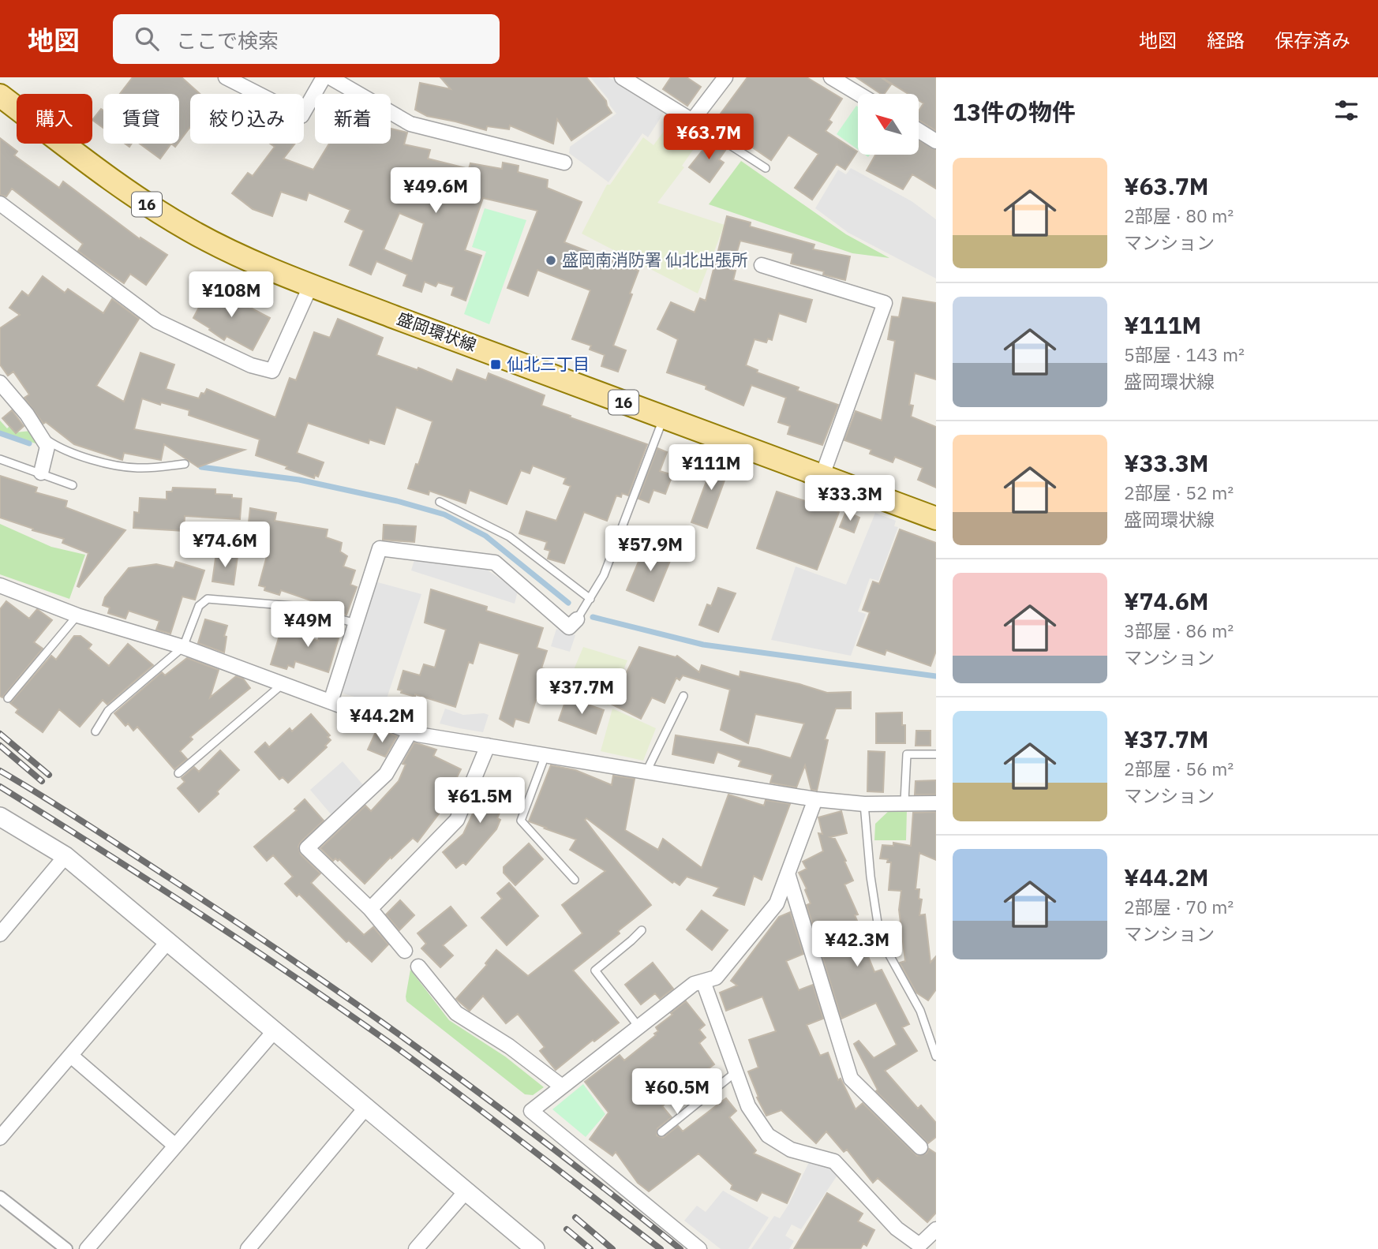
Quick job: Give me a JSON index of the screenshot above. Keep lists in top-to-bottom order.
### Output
{
  "streets": {
    "main road": ["16", "盛岡環状線"]
  },
  "places": {
    "other": ["盛岡南消防署 仙北出張所"],
    "transit": ["仙北三丁目"]
  },
  "north": "top left",
  "page": {
    "header": "地図",
    "search": "ここで検索",
    "nav": ["地図", "経路", "保存済み"],
    "heading": "13件の物件",
    "chip": [
      "購入",
      "賃貸",
      "絞り込み",
      "新着"
    ],
    "price": [
      "¥63.7M",
      "¥49.6M",
      "¥108M",
      "¥111M",
      "¥33.3M",
      "¥74.6M",
      "¥57.9M",
      "¥49M",
      "¥37.7M",
      "¥44.2M",
      "¥61.5M",
      "¥42.3M",
      "¥60.5M"
    ],
    "list": [
      {
        "name": "¥63.7M",
        "note": "2部屋 · 80 m² · マンション"
      },
      {
        "name": "¥111M",
        "note": "5部屋 · 143 m² · 盛岡環状線"
      },
      {
        "name": "¥33.3M",
        "note": "2部屋 · 52 m² · 盛岡環状線"
      },
      {
        "name": "¥74.6M",
        "note": "3部屋 · 86 m² · マンション"
      },
      {
        "name": "¥37.7M",
        "note": "2部屋 · 56 m² · マンション"
      },
      {
        "name": "¥44.2M",
        "note": "2部屋 · 70 m² · マンション"
      }
    ]
  }
}
